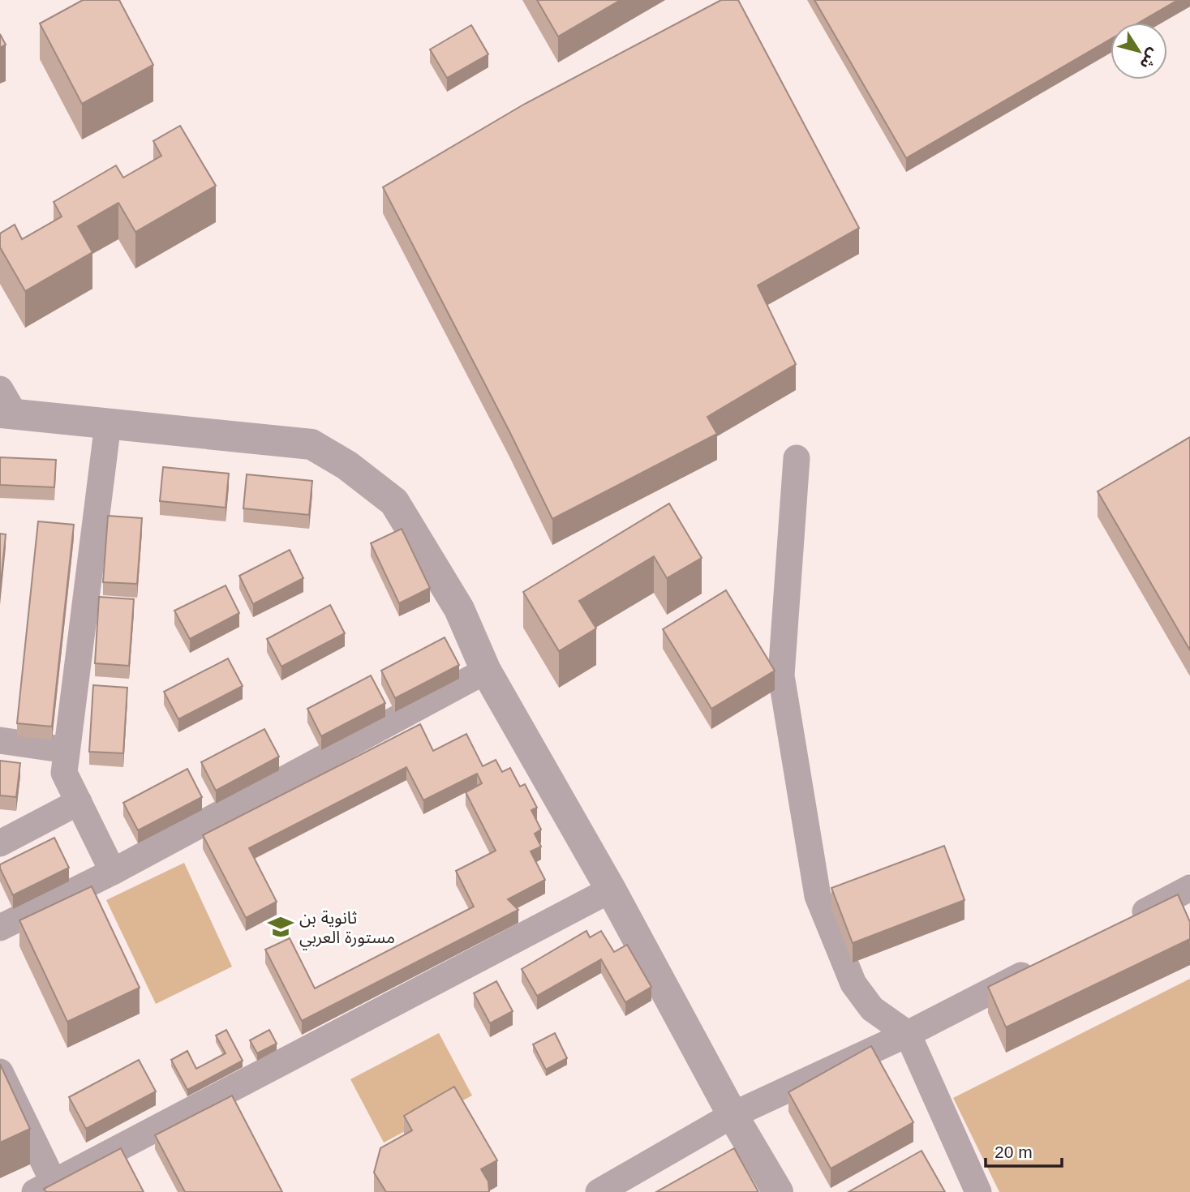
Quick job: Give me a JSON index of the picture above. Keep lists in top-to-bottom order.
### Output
{
  "places": {
    "school or university": ["ثانوية بن مستورة العربي"]
  },
  "scale_bar": "20 m",
  "north": "bottom right"
}
